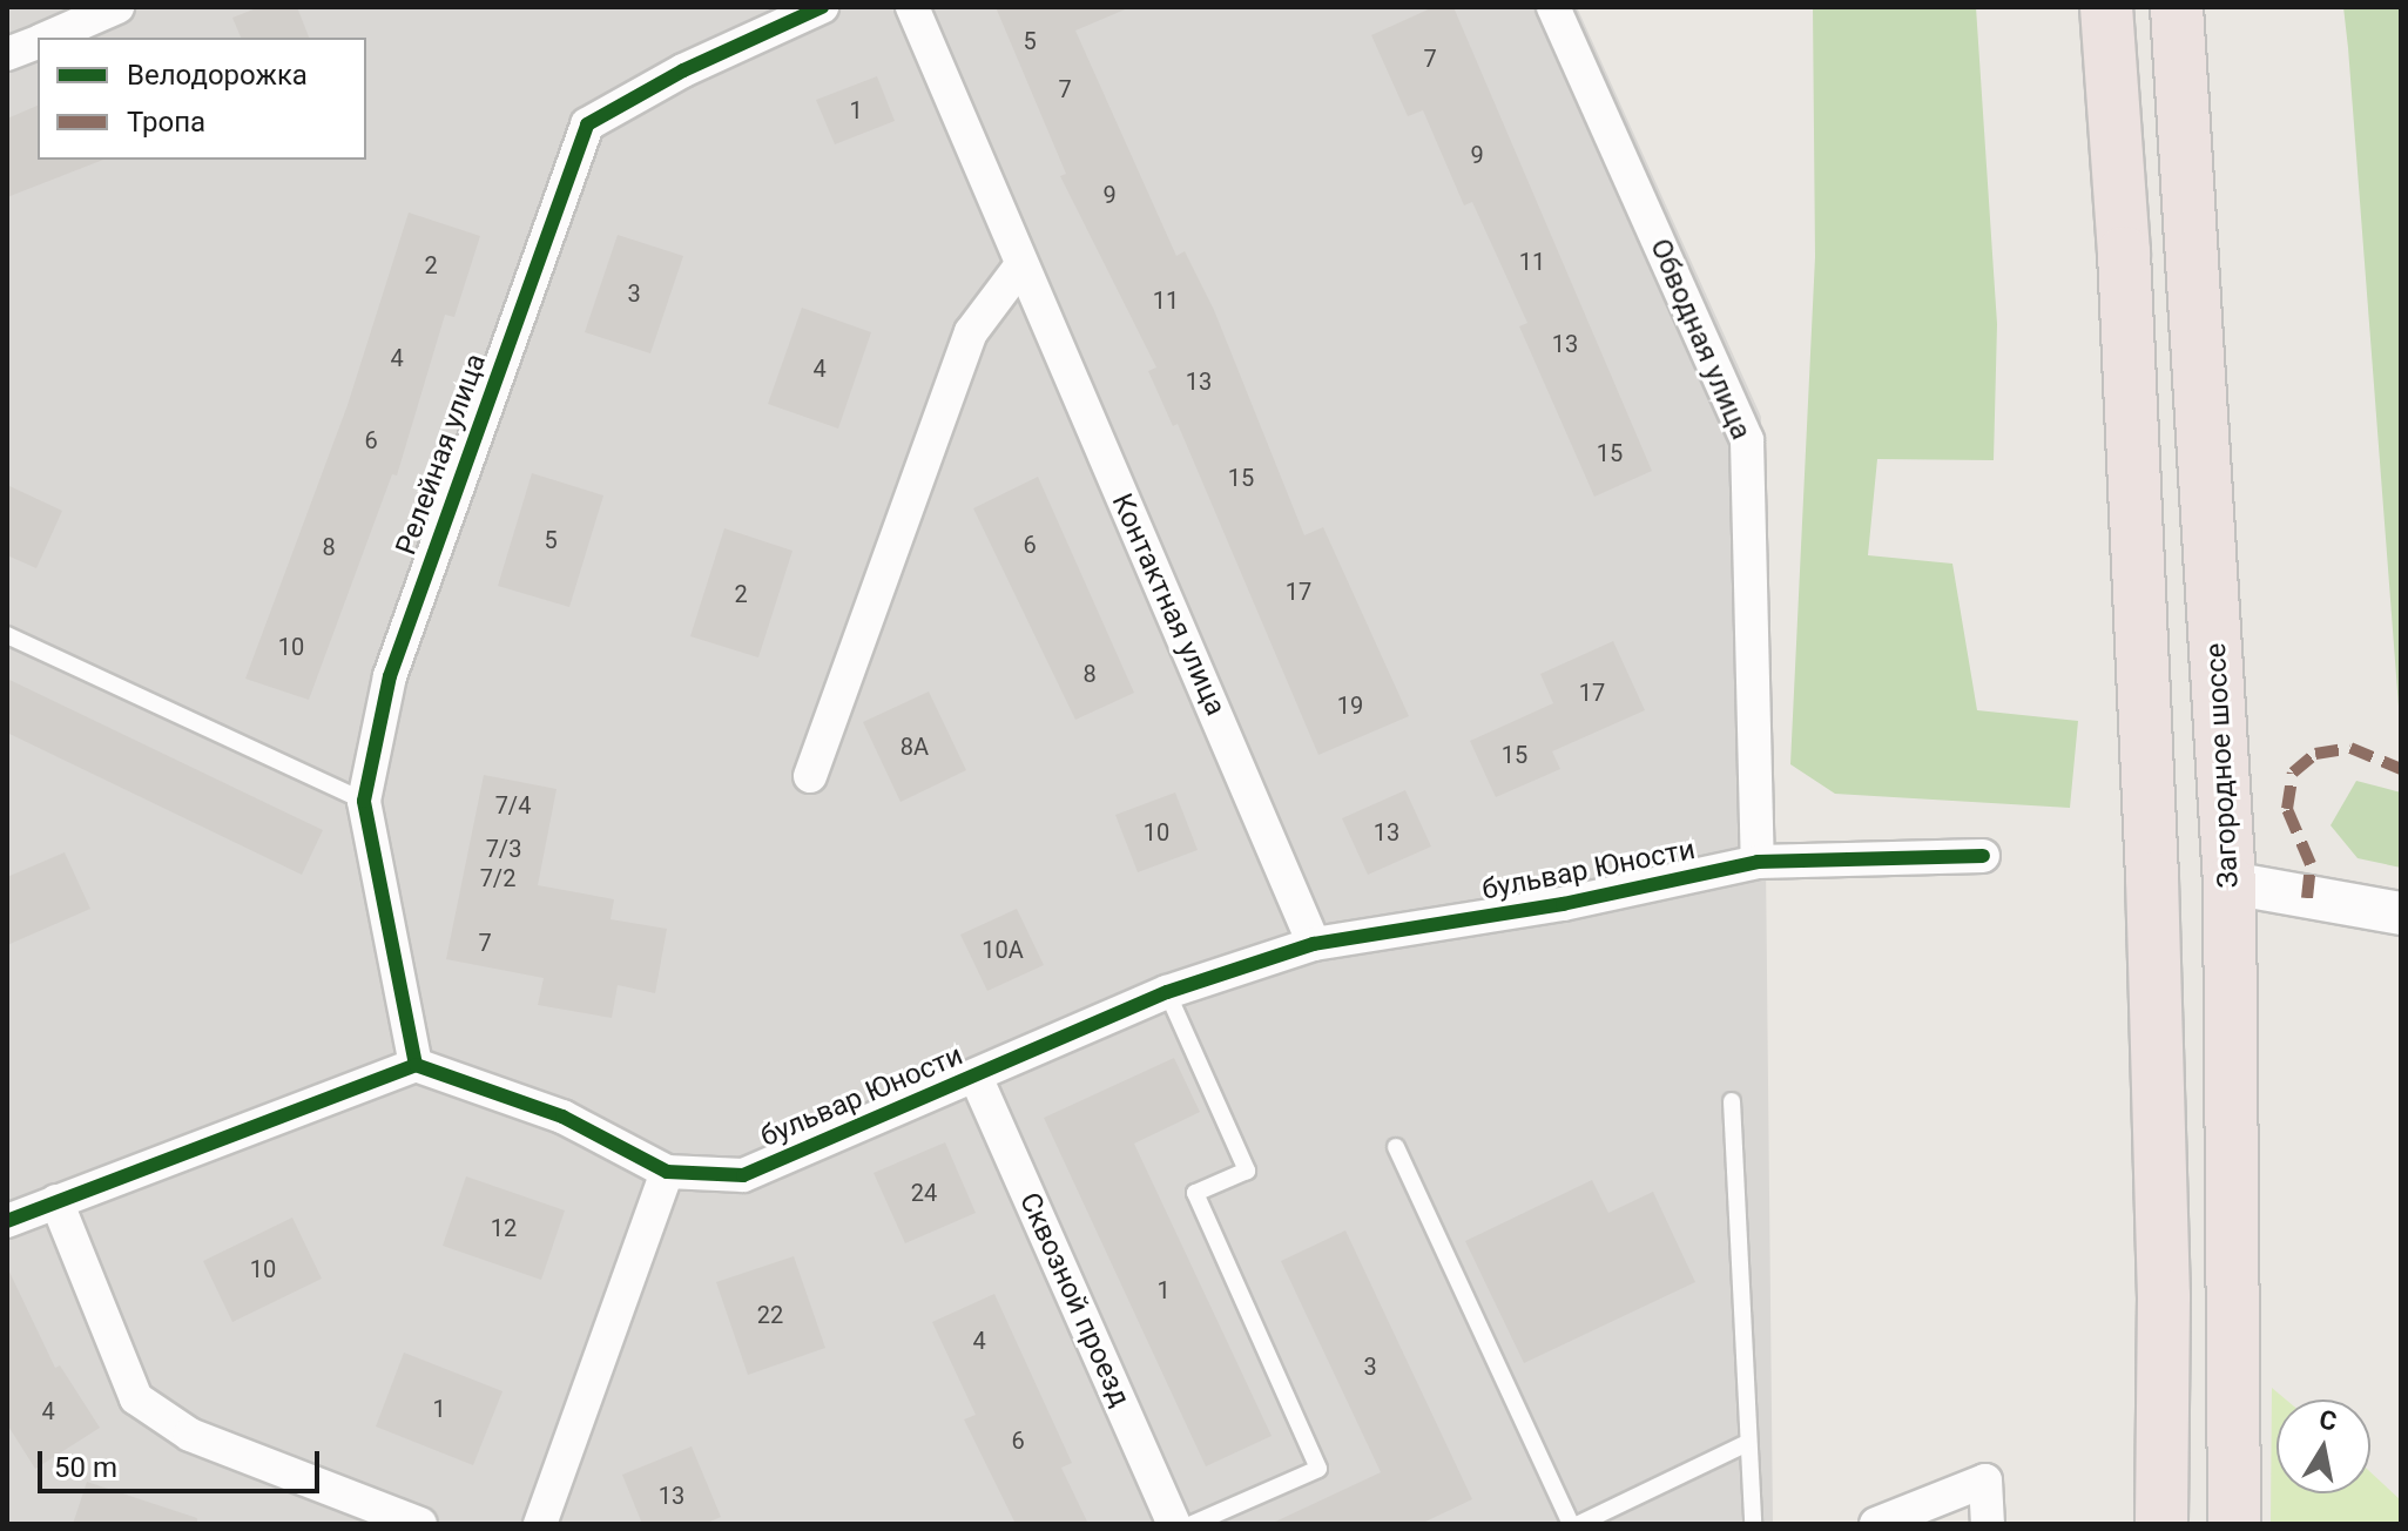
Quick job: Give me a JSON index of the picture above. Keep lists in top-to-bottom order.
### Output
{
  "streets": {
    "highway": ["Загородное шоссе"],
    "street": [
      "Обводная улица",
      "Релейная улица",
      "Контактная улица",
      "бульвар Юности",
      "Сквозной проезд"
    ]
  },
  "crossings": [
    ["Обводная улица", "бульвар Юности"],
    ["Релейная улица", "бульвар Юности"],
    ["Контактная улица", "бульвар Юности"],
    ["бульвар Юности", "Сквозной проезд"]
  ],
  "house_numbers": [
    "5",
    "7",
    "7",
    "1",
    "9",
    "9",
    "11",
    "2",
    "3",
    "11",
    "13",
    "4",
    "4",
    "13",
    "6",
    "15",
    "15",
    "5",
    "6",
    "8",
    "17",
    "2",
    "10",
    "8",
    "17",
    "19",
    "8А",
    "15",
    "7/4",
    "10",
    "13",
    "7/3",
    "7/2",
    "7",
    "10А",
    "24",
    "12",
    "10",
    "1",
    "22",
    "4",
    "3",
    "1",
    "4",
    "6",
    "13"
  ],
  "legend": ["Велодорожка", "Тропа"],
  "scale_bar": "50 m",
  "north": "top"
}
